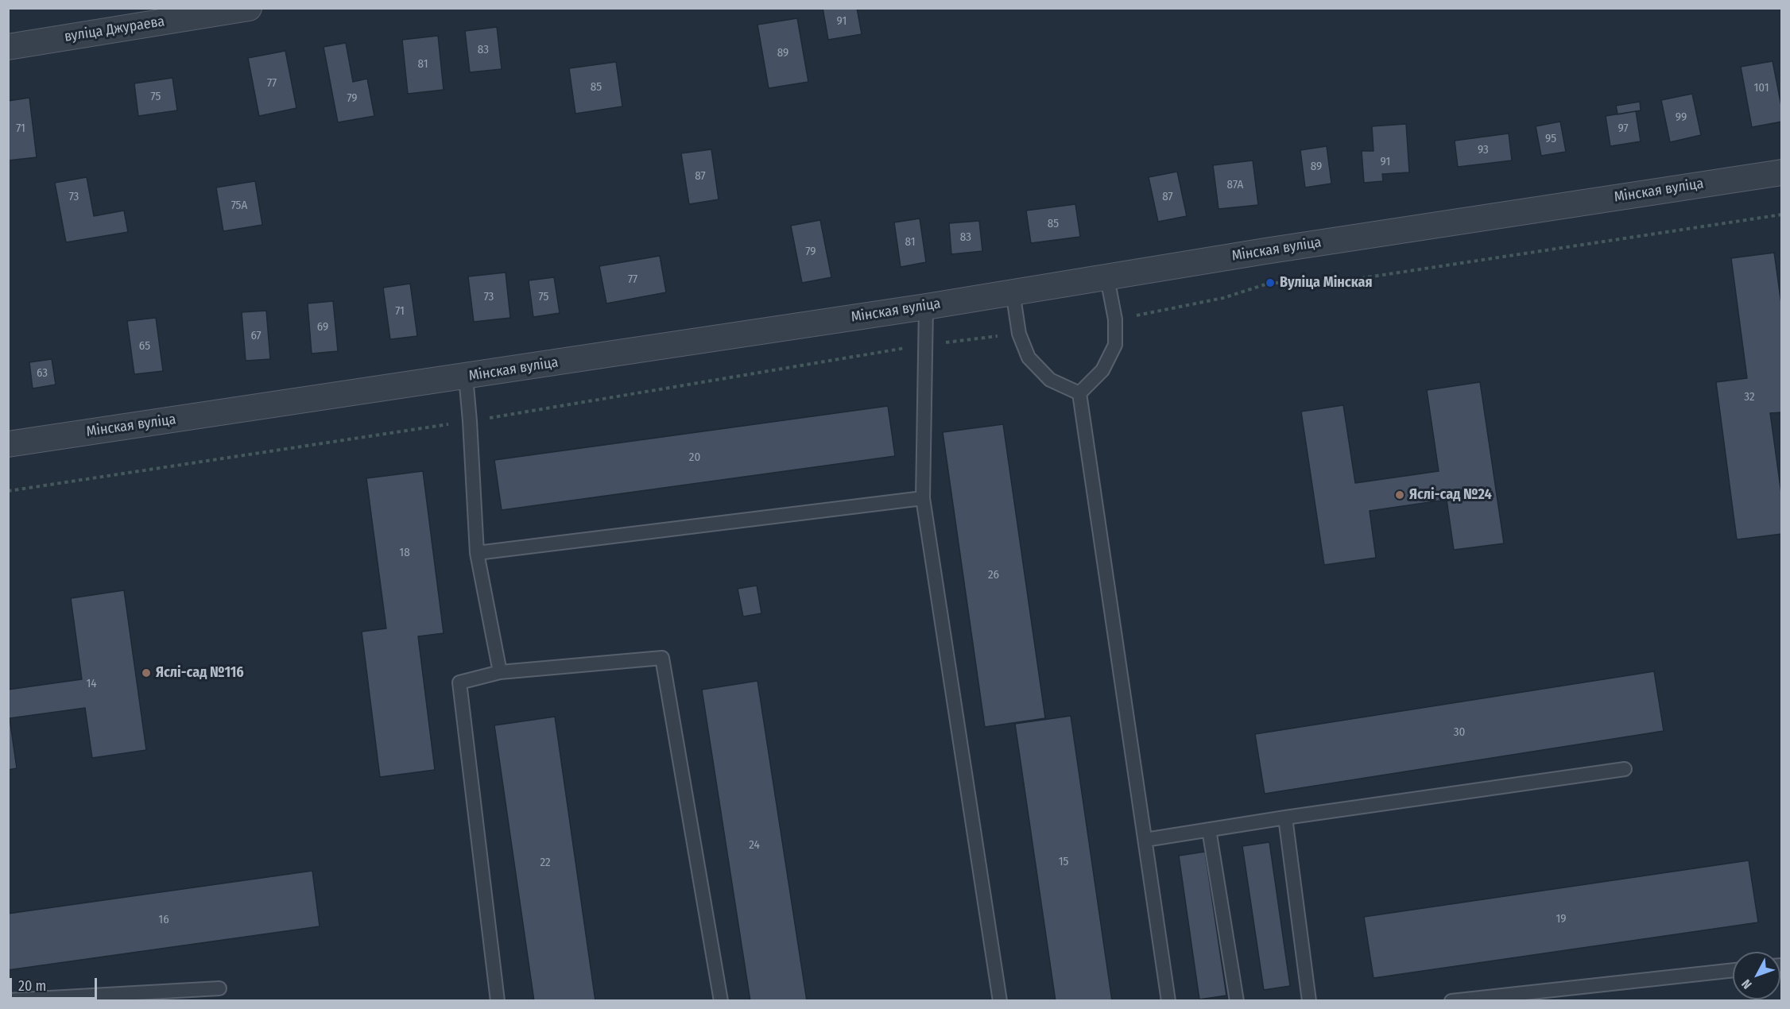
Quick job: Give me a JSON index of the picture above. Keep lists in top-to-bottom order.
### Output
{
  "streets": {
    "street": ["вуліца Джураева", "Мінская вуліца"]
  },
  "places": ["Вуліца Мінская", "Яслі-сад №24", "Яслі-сад №116"],
  "house_numbers": [
    "91",
    "83",
    "89",
    "81",
    "77",
    "85",
    "101",
    "75",
    "79",
    "99",
    "71",
    "97",
    "95",
    "93",
    "91",
    "89",
    "87",
    "87А",
    "73",
    "87",
    "75А",
    "85",
    "83",
    "81",
    "79",
    "77",
    "73",
    "75",
    "71",
    "69",
    "67",
    "65",
    "63",
    "32",
    "20",
    "18",
    "26",
    "14",
    "30",
    "24",
    "15",
    "22",
    "19",
    "16"
  ],
  "scale_bar": "20 m",
  "north": "bottom left"
}
